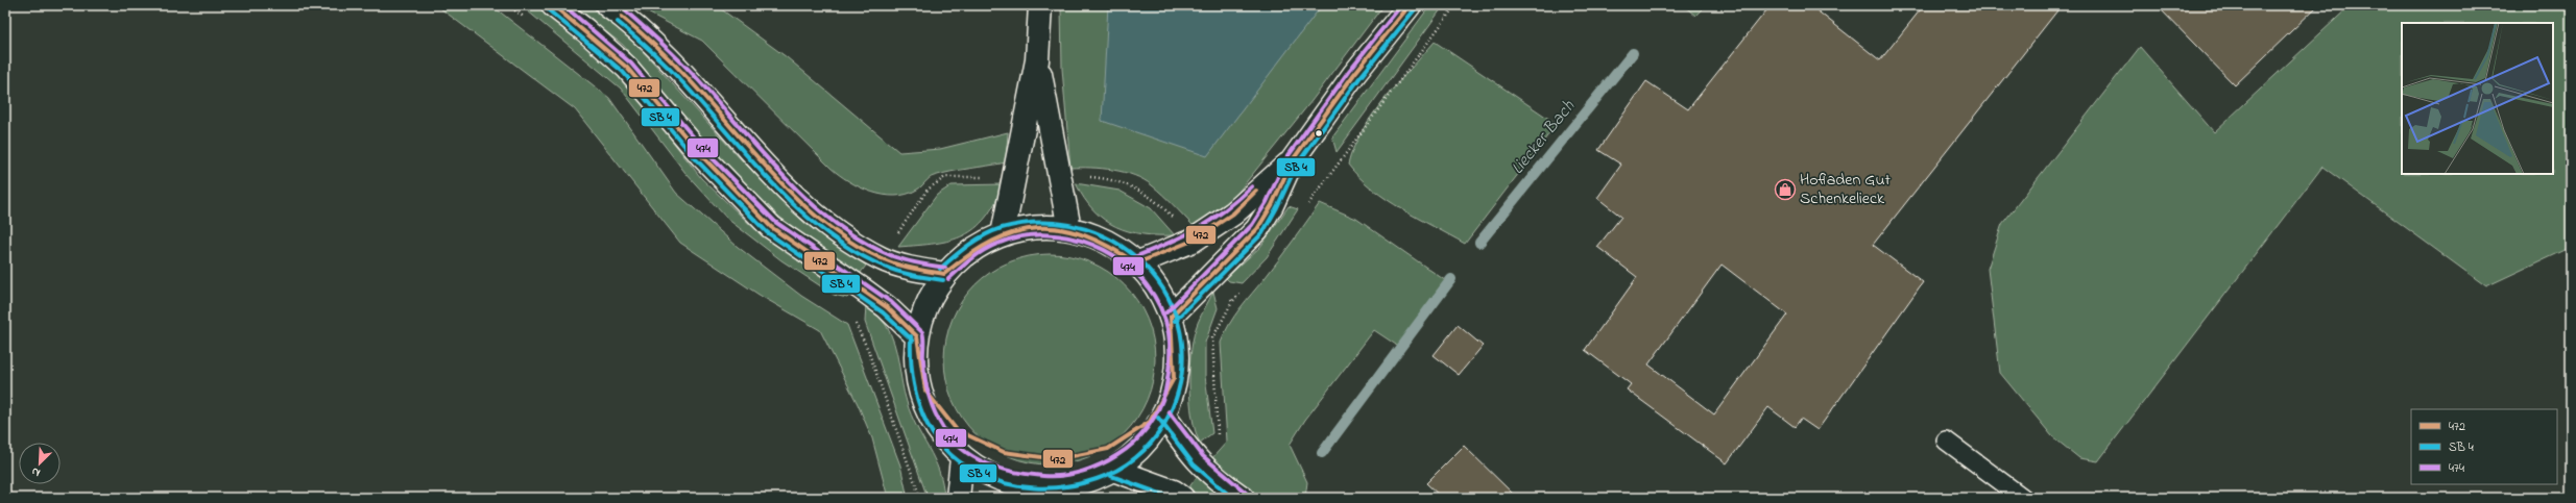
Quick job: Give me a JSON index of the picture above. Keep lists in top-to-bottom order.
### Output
{
  "water": ["Liecker Bach"],
  "places": {
    "shop": ["Hofladen Gut Schenkelieck"]
  },
  "lines": ["transit line 472", "transit line 474"],
  "legend": ["472", "SB 4", "474"],
  "north": "bottom left"
}
